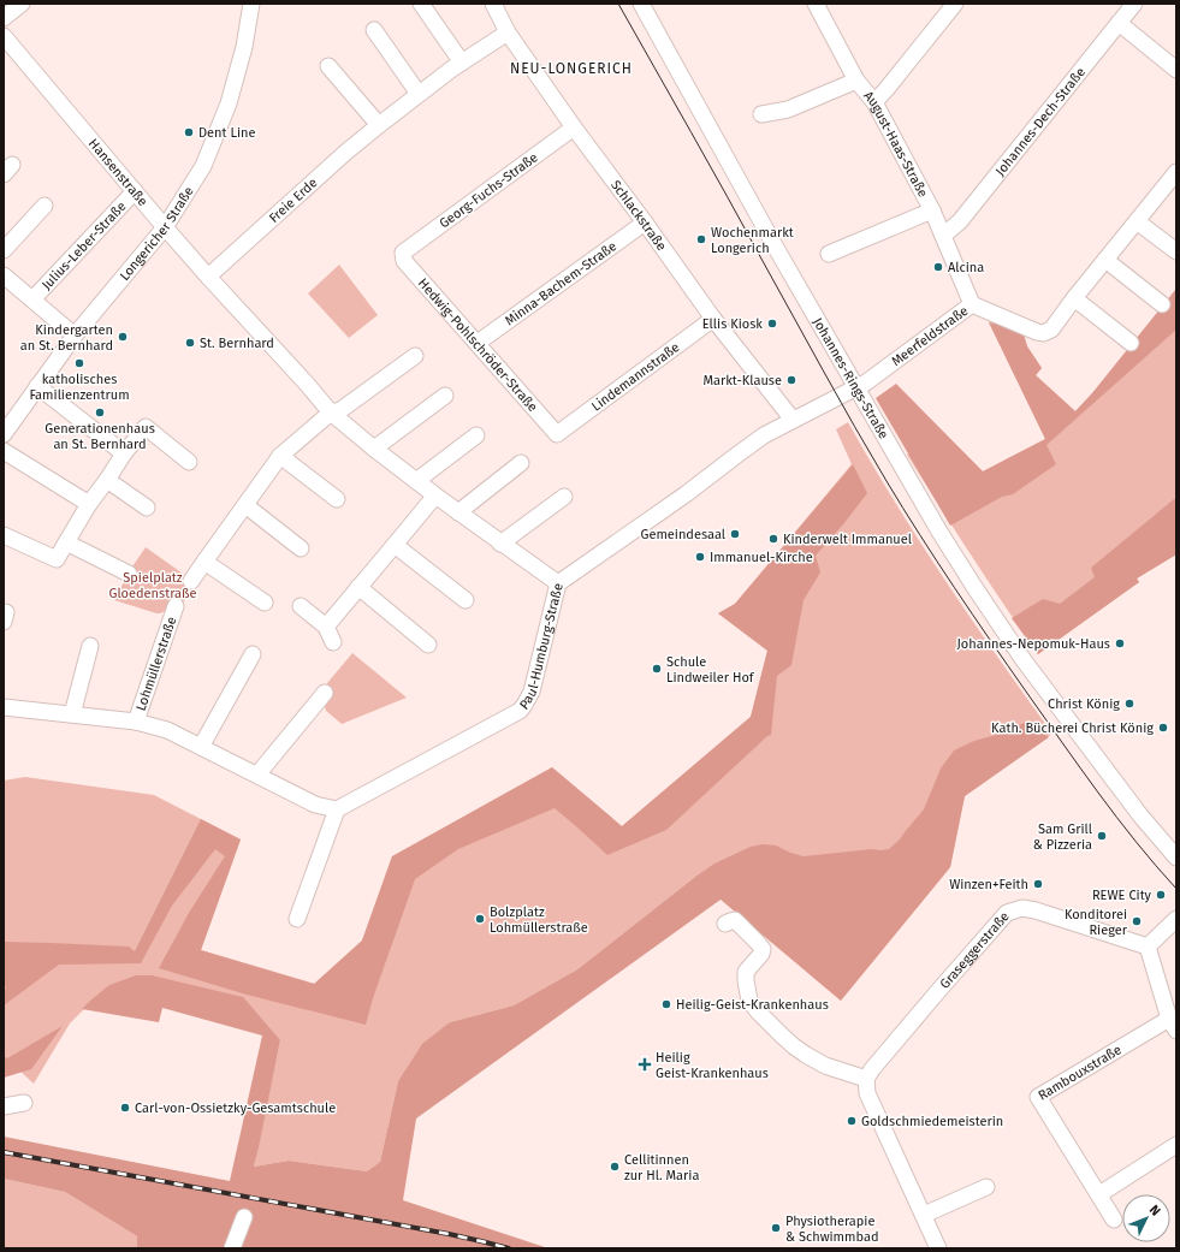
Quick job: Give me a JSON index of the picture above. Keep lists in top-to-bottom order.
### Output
{
  "streets": {
    "street": [
      "Johannes-Dech-Straße",
      "August-Haas-Straße",
      "Hansenstraße",
      "Georg-Fuchs-Straße",
      "Freie Erde",
      "Schlackstraße",
      "Longericher Straße",
      "Julius-Leber-Straße",
      "Minna-Bachem-Straße",
      "Meerfeldstraße",
      "Hedwig-Pohlschröder-Straße",
      "Lindemannstraße",
      "Johannes-Rings-Straße",
      "Paul-Humburg-Straße",
      "Lohmüllerstraße",
      "Graseggerstraße",
      "Rambouxstraße"
    ]
  },
  "crossings": [
    ["Johannes-Dech-Straße", "August-Haas-Straße"],
    ["August-Haas-Straße", "Meerfeldstraße"],
    ["Hansenstraße", "Freie Erde"],
    ["Hansenstraße", "Longericher Straße"],
    ["Hansenstraße", "Julius-Leber-Straße"],
    ["Hansenstraße", "Paul-Humburg-Straße"],
    ["Georg-Fuchs-Straße", "Schlackstraße"],
    ["Georg-Fuchs-Straße", "Hedwig-Pohlschröder-Straße"],
    ["Freie Erde", "Schlackstraße"],
    ["Schlackstraße", "Minna-Bachem-Straße"],
    ["Schlackstraße", "Lindemannstraße"],
    ["Schlackstraße", "Paul-Humburg-Straße"],
    ["Longericher Straße", "Julius-Leber-Straße"],
    ["Minna-Bachem-Straße", "Hedwig-Pohlschröder-Straße"],
    ["Meerfeldstraße", "Johannes-Rings-Straße"],
    ["Meerfeldstraße", "Paul-Humburg-Straße"],
    ["Hedwig-Pohlschröder-Straße", "Lindemannstraße"],
    ["Johannes-Rings-Straße", "Paul-Humburg-Straße"],
    ["Paul-Humburg-Straße", "Lohmüllerstraße"],
    ["Graseggerstraße", "Rambouxstraße"]
  ],
  "districts": ["NEU-LONGERICH"],
  "parks": ["Spielplatz Gloedenstraße"],
  "places": {
    "other": [
      "Dent Line",
      "Wochenmarkt Longerich",
      "Alcina",
      "Ellis Kiosk",
      "Kindergarten an St. Bernhard",
      "St. Bernhard",
      "katholisches Familienzentrum",
      "Markt-Klause",
      "Generationenhaus an St. Bernhard",
      "Gemeindesaal",
      "Kinderwelt Immanuel",
      "Immanuel-Kirche",
      "Johannes-Nepomuk-Haus",
      "Schule Lindweiler Hof",
      "Christ König",
      "Kath. Bücherei Christ König",
      "Sam Grill & Pizzeria",
      "Winzen+Feith",
      "REWE City",
      "Bolzplatz Lohmüllerstraße",
      "Konditorei Rieger",
      "Heilig-Geist-Krankenhaus",
      "Carl-von-Ossietzky-Gesamtschule",
      "Goldschmiedemeisterin",
      "Cellitinnen zur Hl. Maria",
      "Physiotherapie & Schwimmbad"
    ],
    "health": ["Heilig Geist-Krankenhaus"]
  },
  "north": "top right"
}
